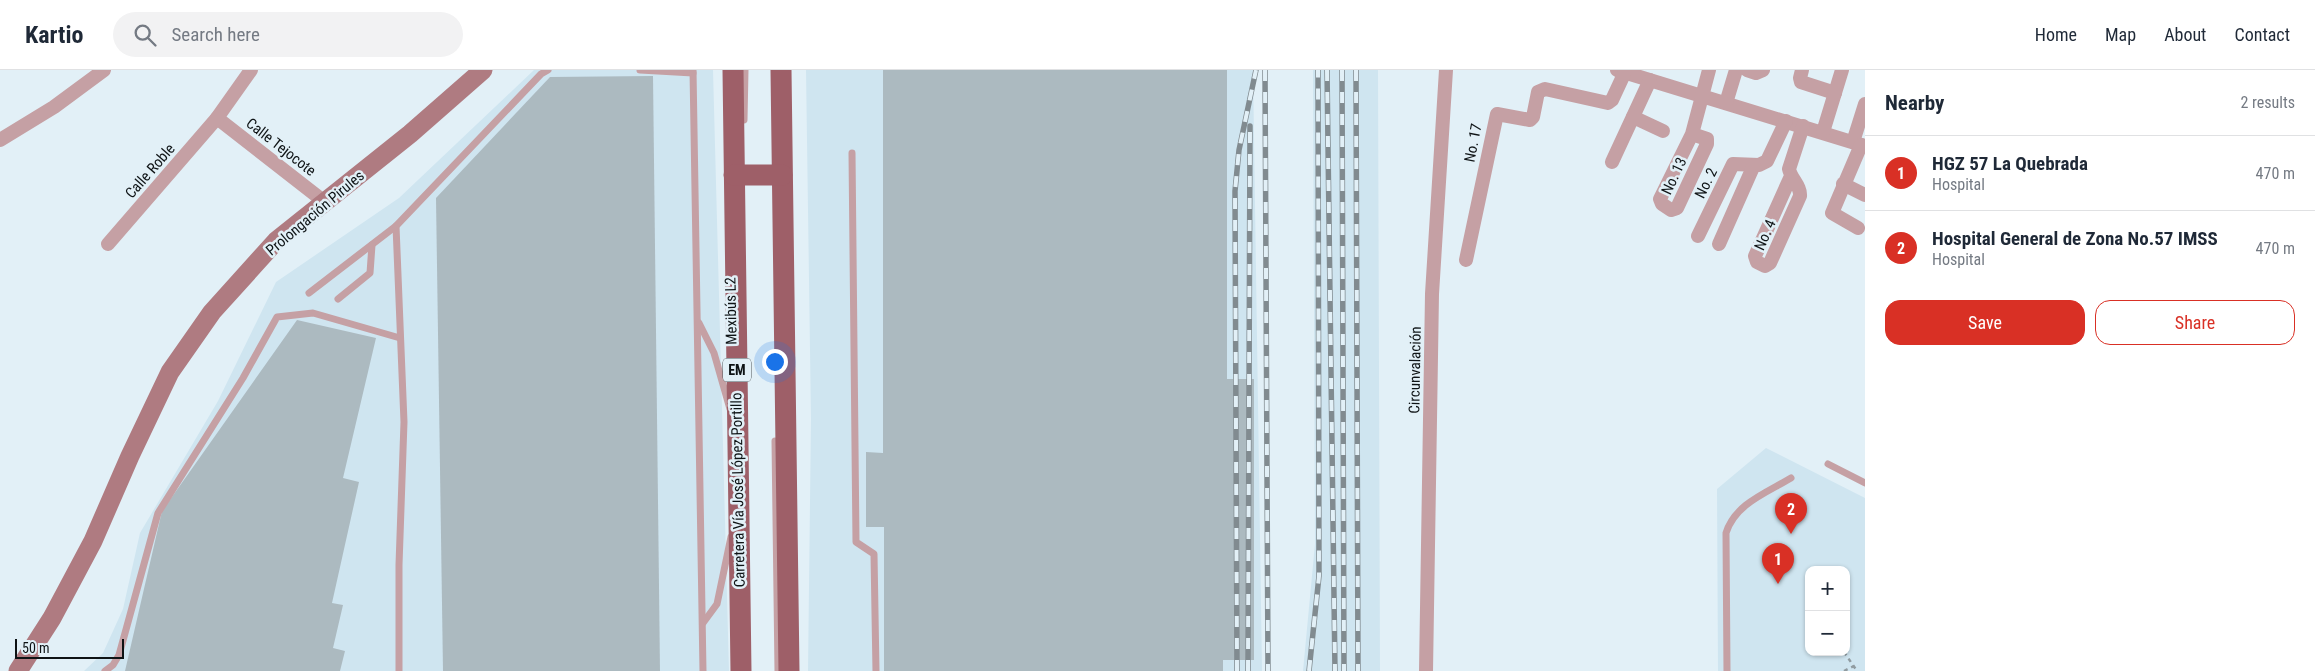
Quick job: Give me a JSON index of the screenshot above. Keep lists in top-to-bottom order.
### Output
{
  "streets": {
    "main road": ["Prolongación Pirules", "EM", "Carretera Vía José López Portillo"],
    "street": [
      "No. 17",
      "Calle Tejocote",
      "Calle Roble",
      "No. 13",
      "No. 2",
      "No. 4",
      "Circunvalación"
    ]
  },
  "crossings": [
    ["Calle Tejocote", "Calle Roble"],
    ["Calle Tejocote", "Prolongación Pirules"]
  ],
  "scale_bar": "50 m",
  "page": {
    "header": "Kartio",
    "search": "Search here",
    "nav": [
      "Home",
      "Map",
      "About",
      "Contact"
    ],
    "heading": ["Nearby", "2 results"],
    "list": [
      {
        "mark": "1",
        "name": "HGZ 57 La Quebrada",
        "note": "Hospital",
        "value": "470 m"
      },
      {
        "mark": "2",
        "name": "Hospital General de Zona No.57 IMSS",
        "note": "Hospital",
        "value": "470 m"
      }
    ],
    "buttons": ["Save", "Share"],
    "pins": ["2", "1"],
    "map_buttons": ["+", "−"],
    "scale": "50 m"
  }
}
